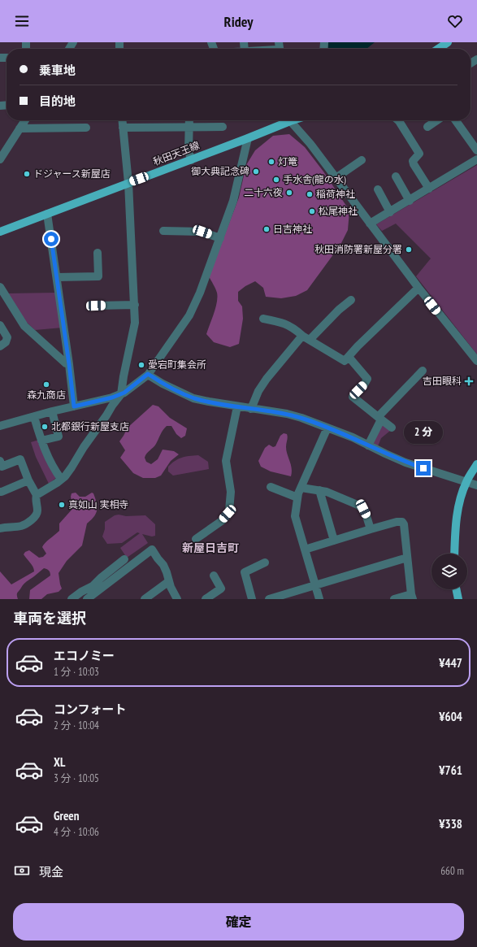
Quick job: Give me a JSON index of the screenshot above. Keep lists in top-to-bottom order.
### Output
{
  "streets": {
    "main road": ["秋田天王線"]
  },
  "districts": ["新屋日吉町"],
  "places": {
    "other": [
      "灯篭",
      "御大典記念碑",
      "ドジャース新屋店",
      "手水舎(龍の水)",
      "二十六夜",
      "稲荷神社",
      "松尾神社",
      "日吉神社",
      "秋田消防署新屋分署",
      "愛宕町集会所",
      "森九商店",
      "北都銀行新屋支店",
      "真如山 実相寺"
    ],
    "health": ["吉田眼科"]
  },
  "page": {
    "header": "Ridey",
    "banner": ["乗車地", "目的地"],
    "bubble": "2 分",
    "heading": "車両を選択",
    "list": [
      {
        "name": "エコノミー",
        "note": "1 分 · 10:03",
        "value": "¥447"
      },
      {
        "name": "コンフォート",
        "note": "2 分 · 10:04",
        "value": "¥604"
      },
      {
        "name": "XL",
        "note": "3 分 · 10:05",
        "value": "¥761"
      },
      {
        "name": "Green",
        "note": "4 分 · 10:06",
        "value": "¥338"
      }
    ],
    "pay": ["現金", "660 m"],
    "buttons": "確定"
  }
}
